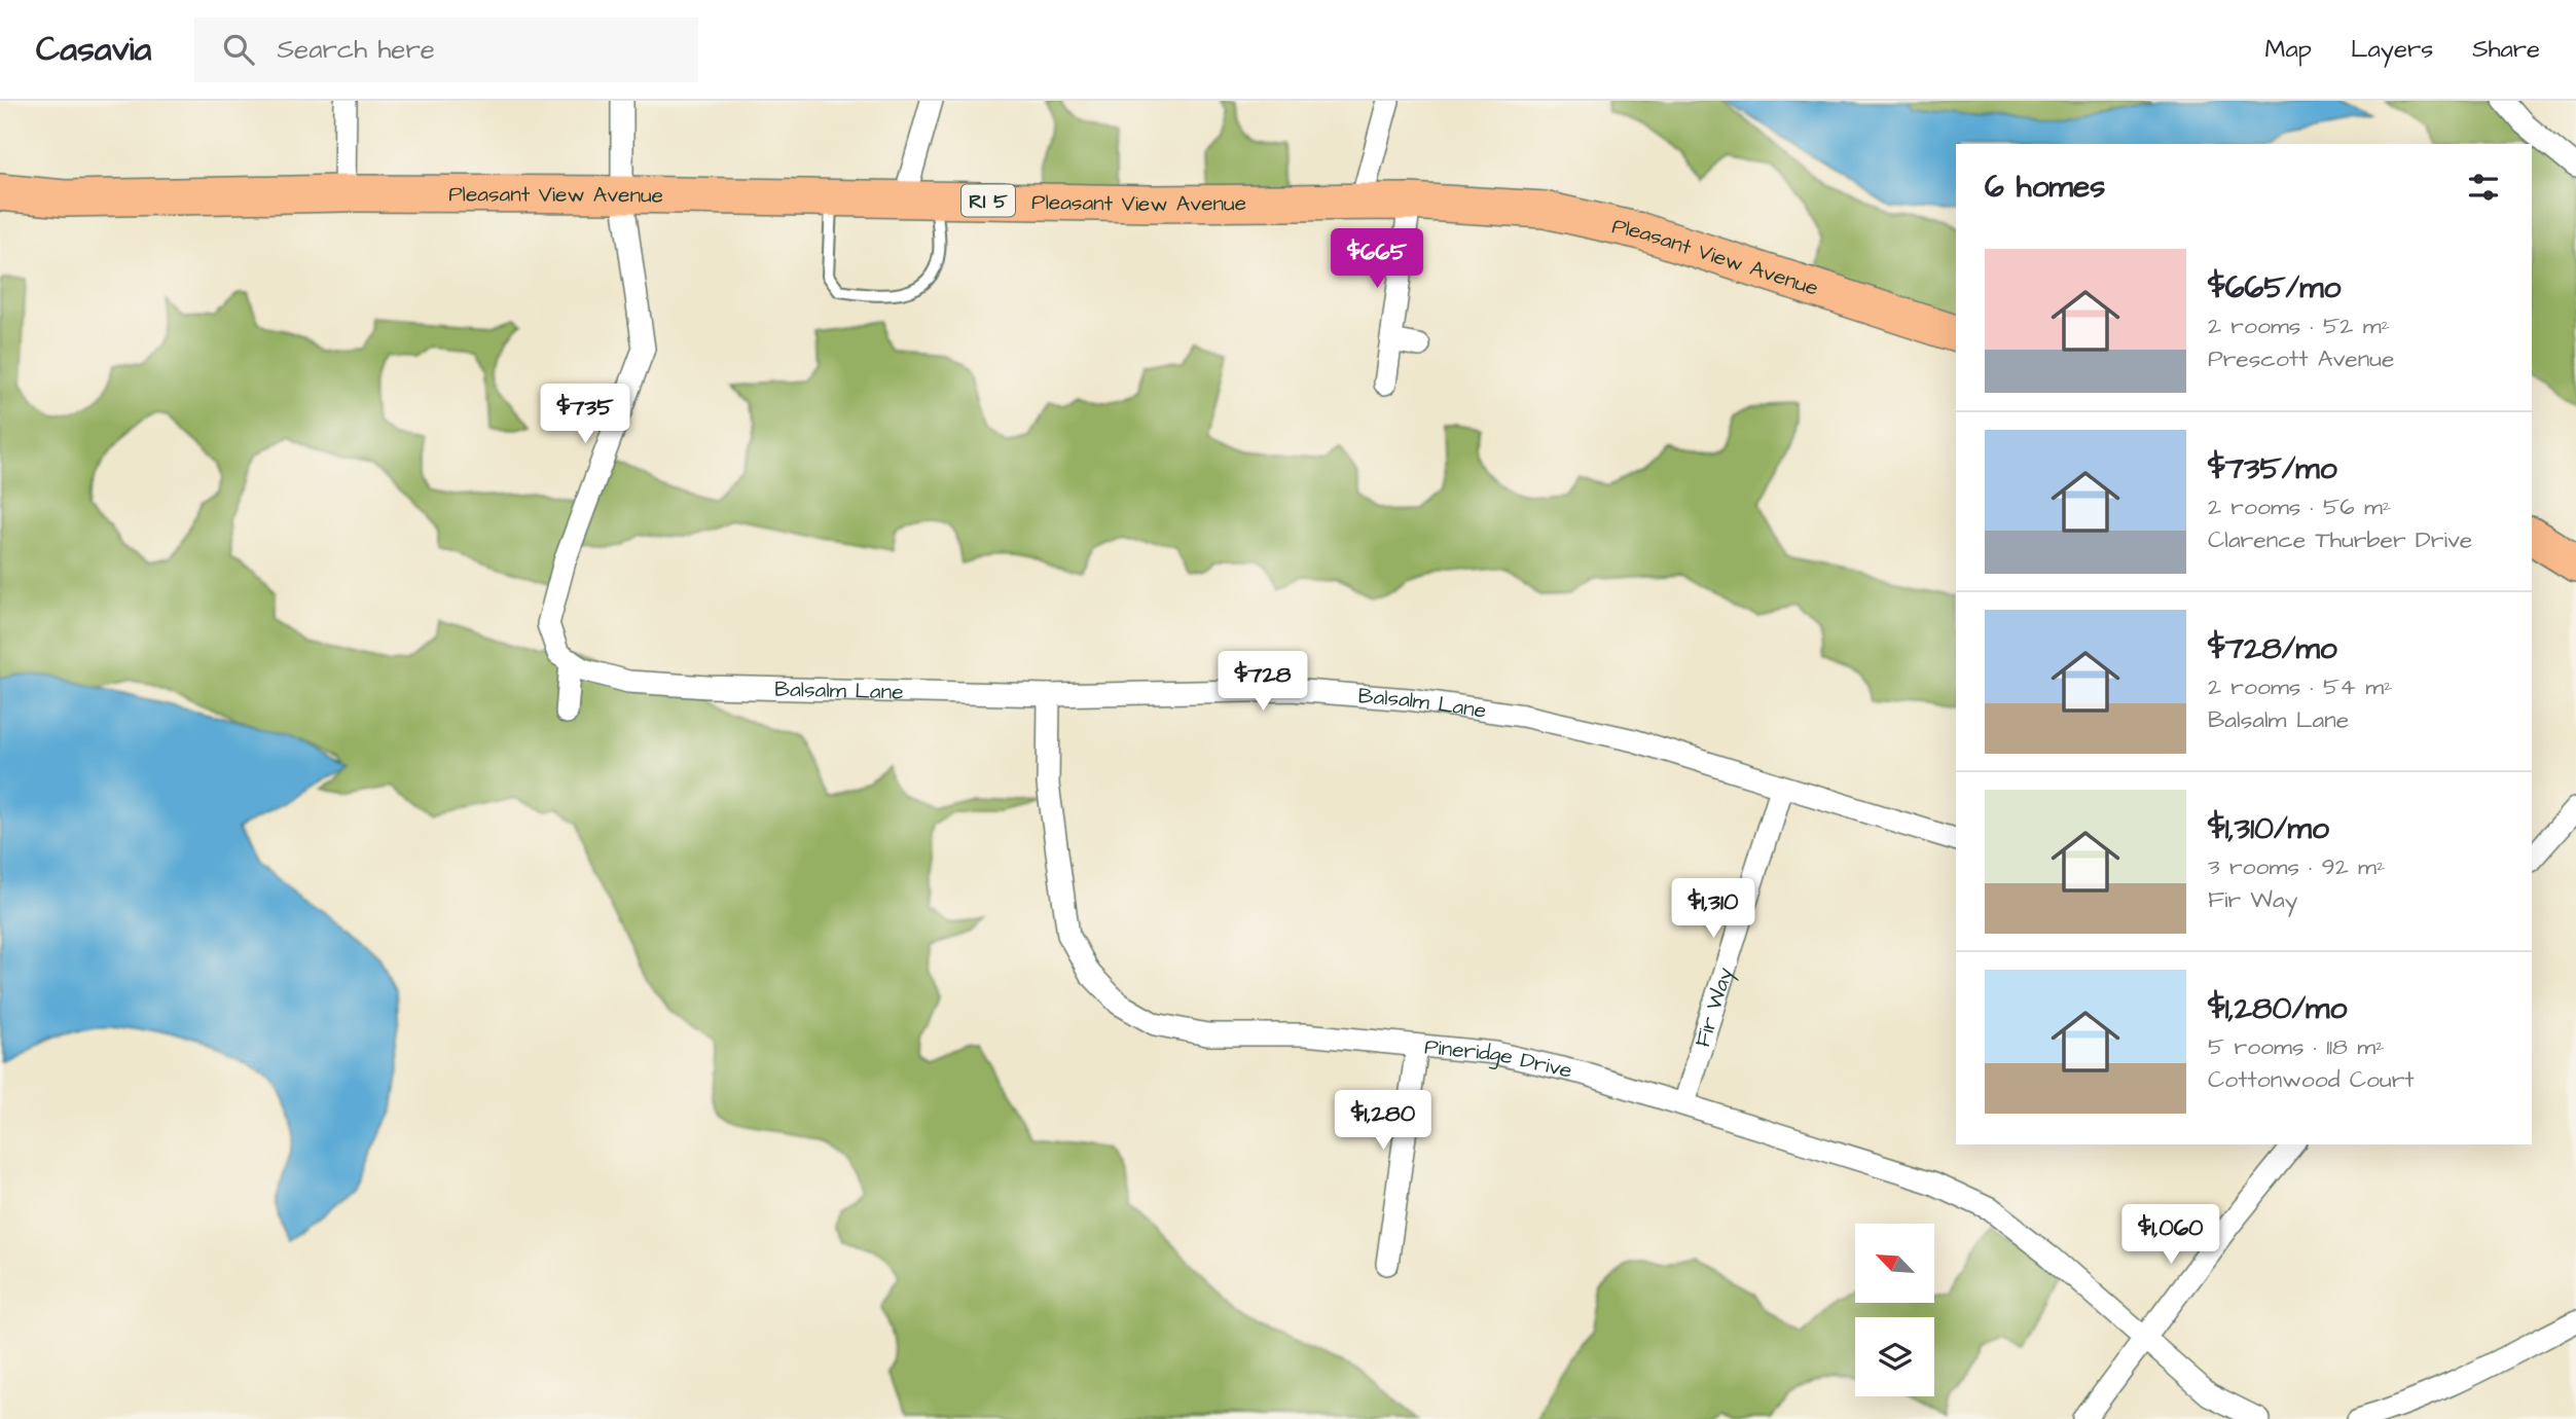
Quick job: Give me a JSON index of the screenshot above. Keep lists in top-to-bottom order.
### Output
{
  "streets": {
    "main road": ["Pleasant View Avenue", "RI 5"],
    "street": ["Balsalm Lane", "Fir Way", "Pineridge Drive"]
  },
  "crossings": [
    ["Balsalm Lane", "Fir Way"],
    ["Balsalm Lane", "Pineridge Drive"],
    ["Fir Way", "Pineridge Drive"]
  ],
  "north": "top left",
  "page": {
    "header": "Casavia",
    "search": "Search here",
    "nav": ["Map", "Layers", "Share"],
    "heading": "6 homes",
    "price": [
      "$665",
      "$735",
      "$728",
      "$1,310",
      "$1,280",
      "$1,060"
    ],
    "list": [
      {
        "name": "$665/mo",
        "note": "2 rooms · 52 m² · Prescott Avenue"
      },
      {
        "name": "$735/mo",
        "note": "2 rooms · 56 m² · Clarence Thurber Drive"
      },
      {
        "name": "$728/mo",
        "note": "2 rooms · 54 m² · Balsalm Lane"
      },
      {
        "name": "$1,310/mo",
        "note": "3 rooms · 92 m² · Fir Way"
      },
      {
        "name": "$1,280/mo",
        "note": "5 rooms · 118 m² · Cottonwood Court"
      }
    ]
  }
}
